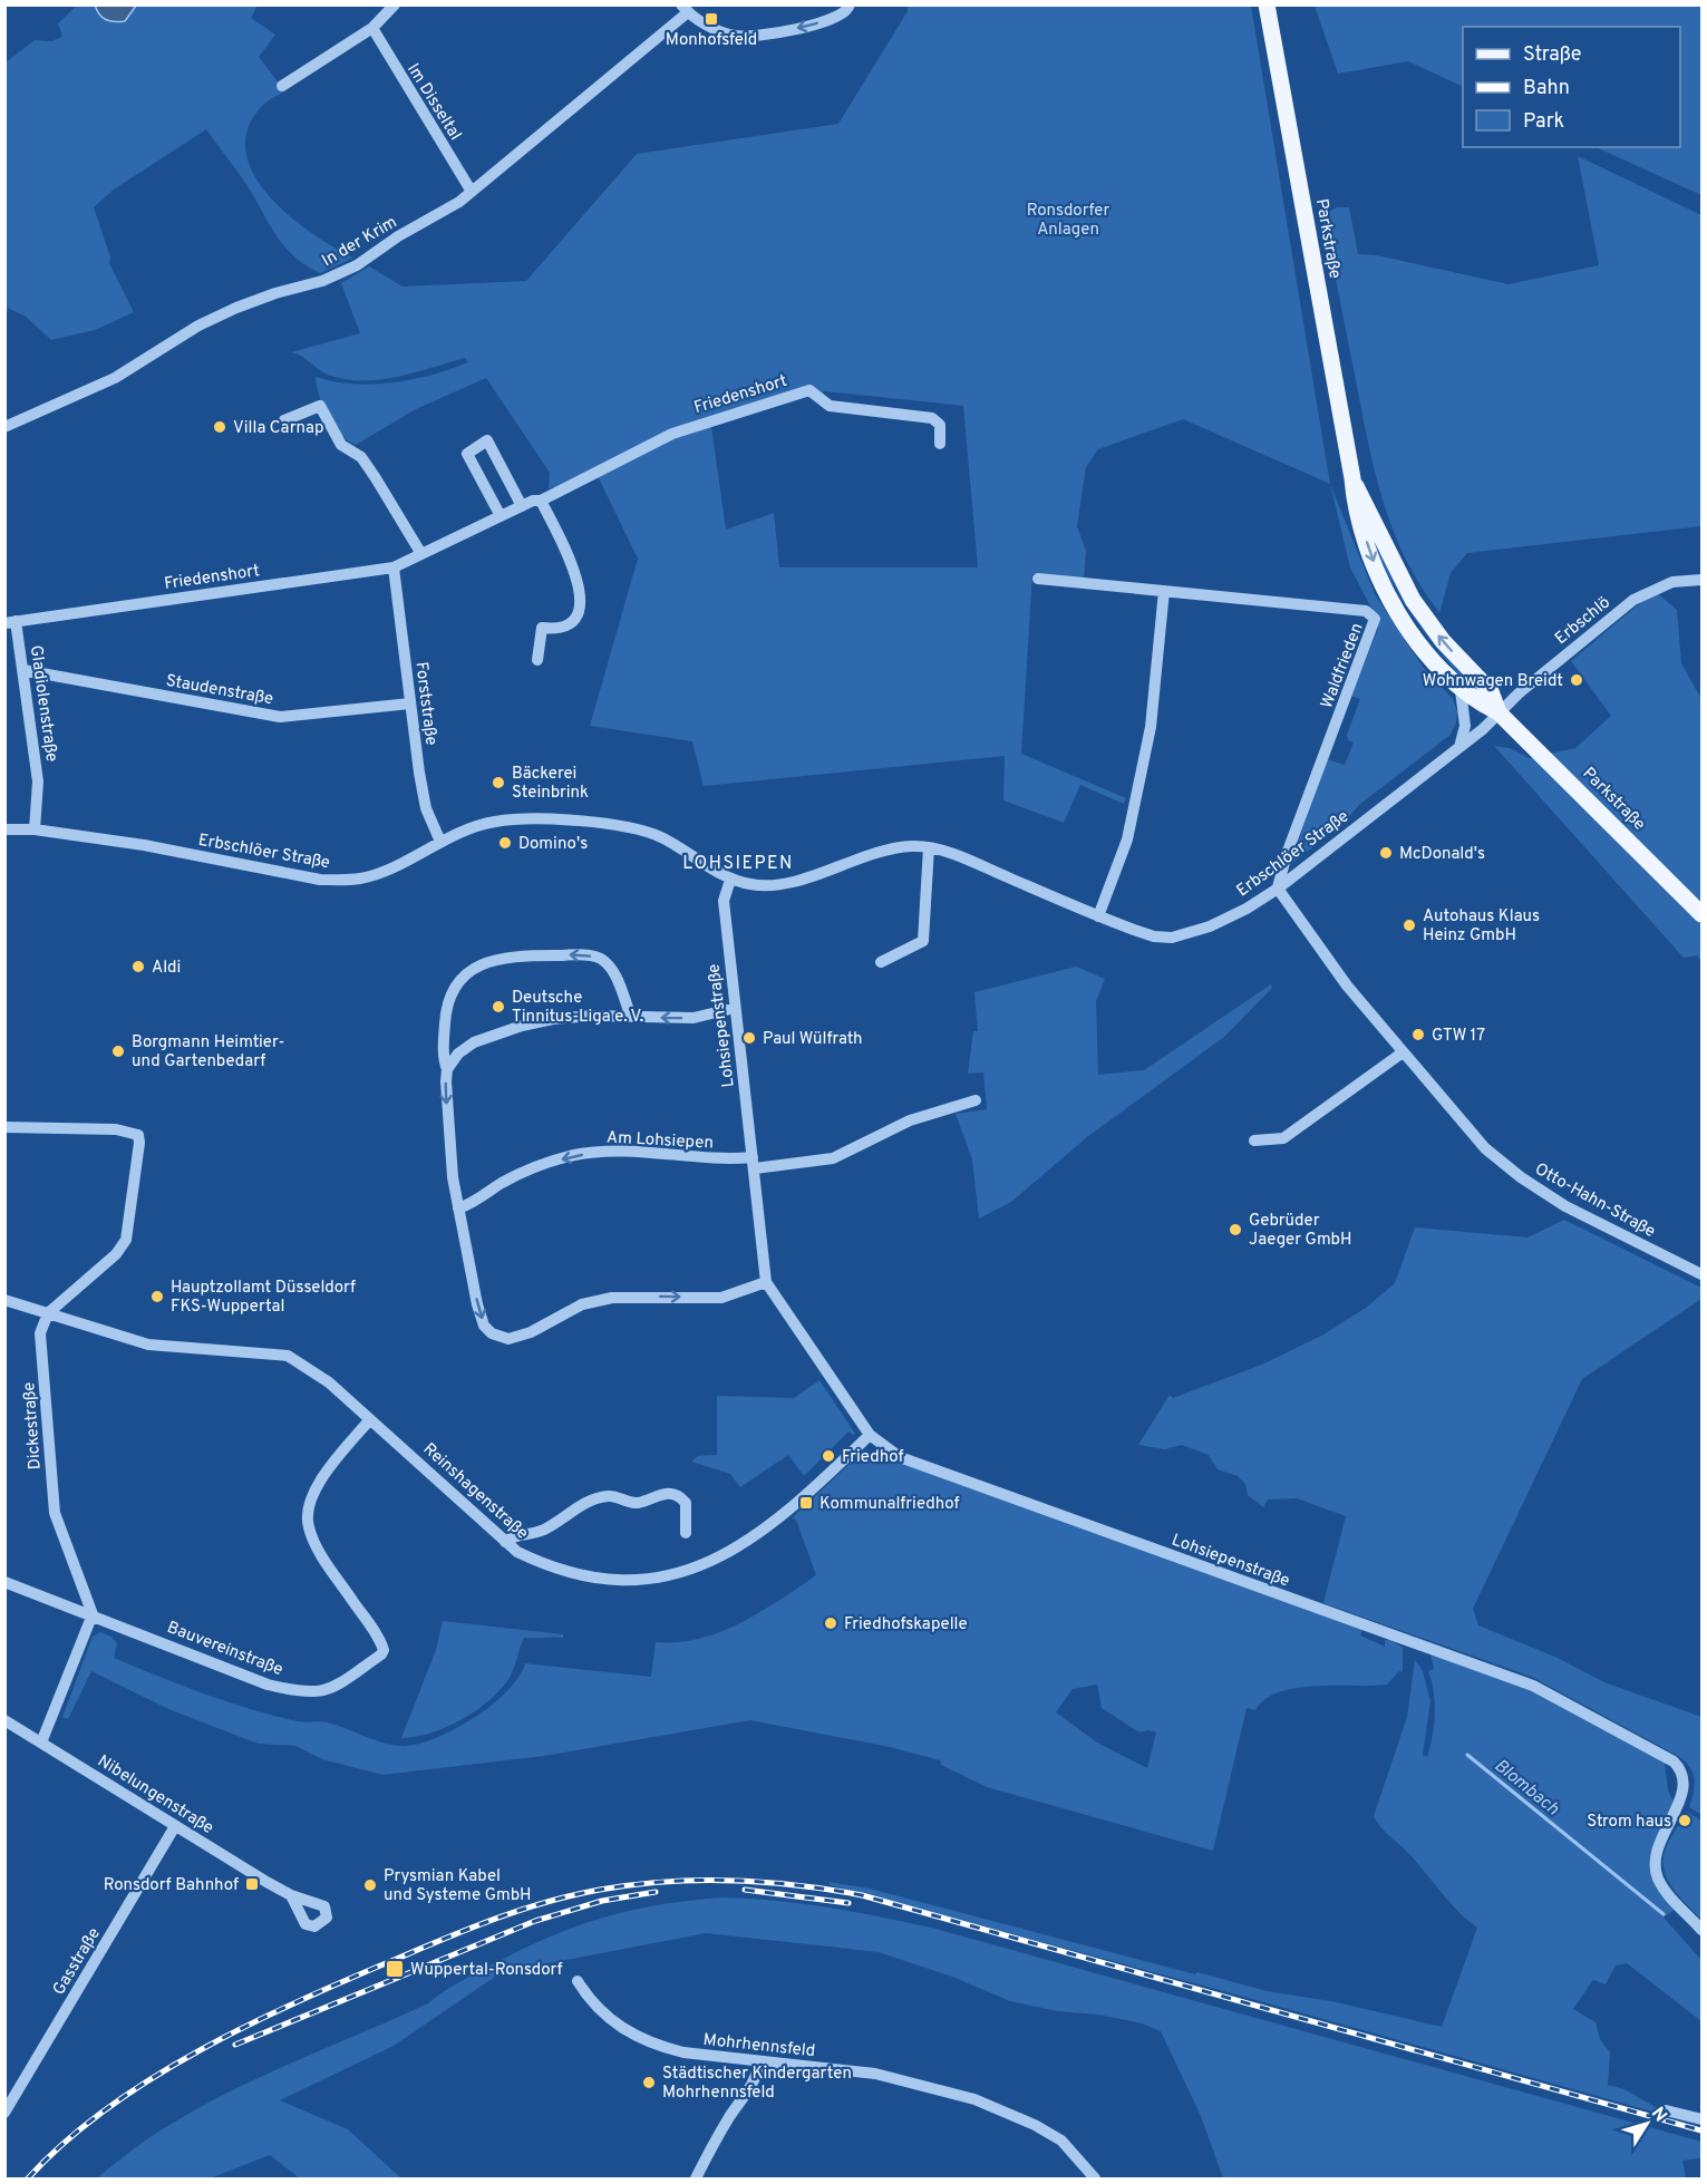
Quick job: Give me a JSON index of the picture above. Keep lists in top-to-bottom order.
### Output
{
  "streets": {
    "main road": ["Parkstraße"],
    "street": [
      "Im Disseltal",
      "In der Krim",
      "Friedenshort",
      "Erbschlö",
      "Waldfrieden",
      "Staudenstraße",
      "Gladiolenstraße",
      "Forststraße",
      "Erbschlöer Straße",
      "Lohsiepenstraße",
      "Am Lohsiepen",
      "Otto-Hahn-Straße",
      "Dickestraße",
      "Reinshagenstraße",
      "Bauvereinstraße",
      "Nibelungenstraße",
      "Gasstraße",
      "Mohrhennsfeld"
    ]
  },
  "crossings": [
    ["Im Disseltal", "In der Krim"],
    ["Parkstraße", "Erbschlö"],
    ["Parkstraße", "Erbschlöer Straße"],
    ["Friedenshort", "Gladiolenstraße"],
    ["Friedenshort", "Forststraße"],
    ["Erbschlö", "Erbschlöer Straße"],
    ["Waldfrieden", "Erbschlöer Straße"],
    ["Waldfrieden", "Otto-Hahn-Straße"],
    ["Staudenstraße", "Gladiolenstraße"],
    ["Staudenstraße", "Forststraße"],
    ["Gladiolenstraße", "Erbschlöer Straße"],
    ["Forststraße", "Erbschlöer Straße"],
    ["Erbschlöer Straße", "Lohsiepenstraße"],
    ["Erbschlöer Straße", "Otto-Hahn-Straße"],
    ["Lohsiepenstraße", "Am Lohsiepen"],
    ["Lohsiepenstraße", "Reinshagenstraße"],
    ["Dickestraße", "Reinshagenstraße"],
    ["Dickestraße", "Bauvereinstraße"],
    ["Reinshagenstraße", "Bauvereinstraße"],
    ["Nibelungenstraße", "Gasstraße"]
  ],
  "one_way": ["Am Lohsiepen"],
  "districts": ["LOHSIEPEN"],
  "water": ["Blombach"],
  "parks": ["Ronsdorfer Anlagen"],
  "places": {
    "transit": [
      "Monhofsfeld",
      "Kommunalfriedhof",
      "Ronsdorf Bahnhof",
      "Wuppertal-Ronsdorf"
    ],
    "other": [
      "Villa Carnap",
      "Wohnwagen Breidt",
      "Bäckerei Steinbrink",
      "Domino's",
      "McDonald's",
      "Autohaus Klaus Heinz GmbH",
      "Aldi",
      "Deutsche Tinnitus-Liga e. V.",
      "GTW 17",
      "Paul Wülfrath",
      "Borgmann Heimtier- und Gartenbedarf",
      "Gebrüder Jaeger GmbH",
      "Hauptzollamt Düsseldorf FKS-Wuppertal",
      "Friedhof",
      "Friedhofskapelle",
      "Strom haus",
      "Prysmian Kabel und Systeme GmbH",
      "Städtischer Kindergarten Mohrhennsfeld"
    ]
  },
  "legend": ["Straße", "Bahn", "Park"],
  "north": "top right"
}
